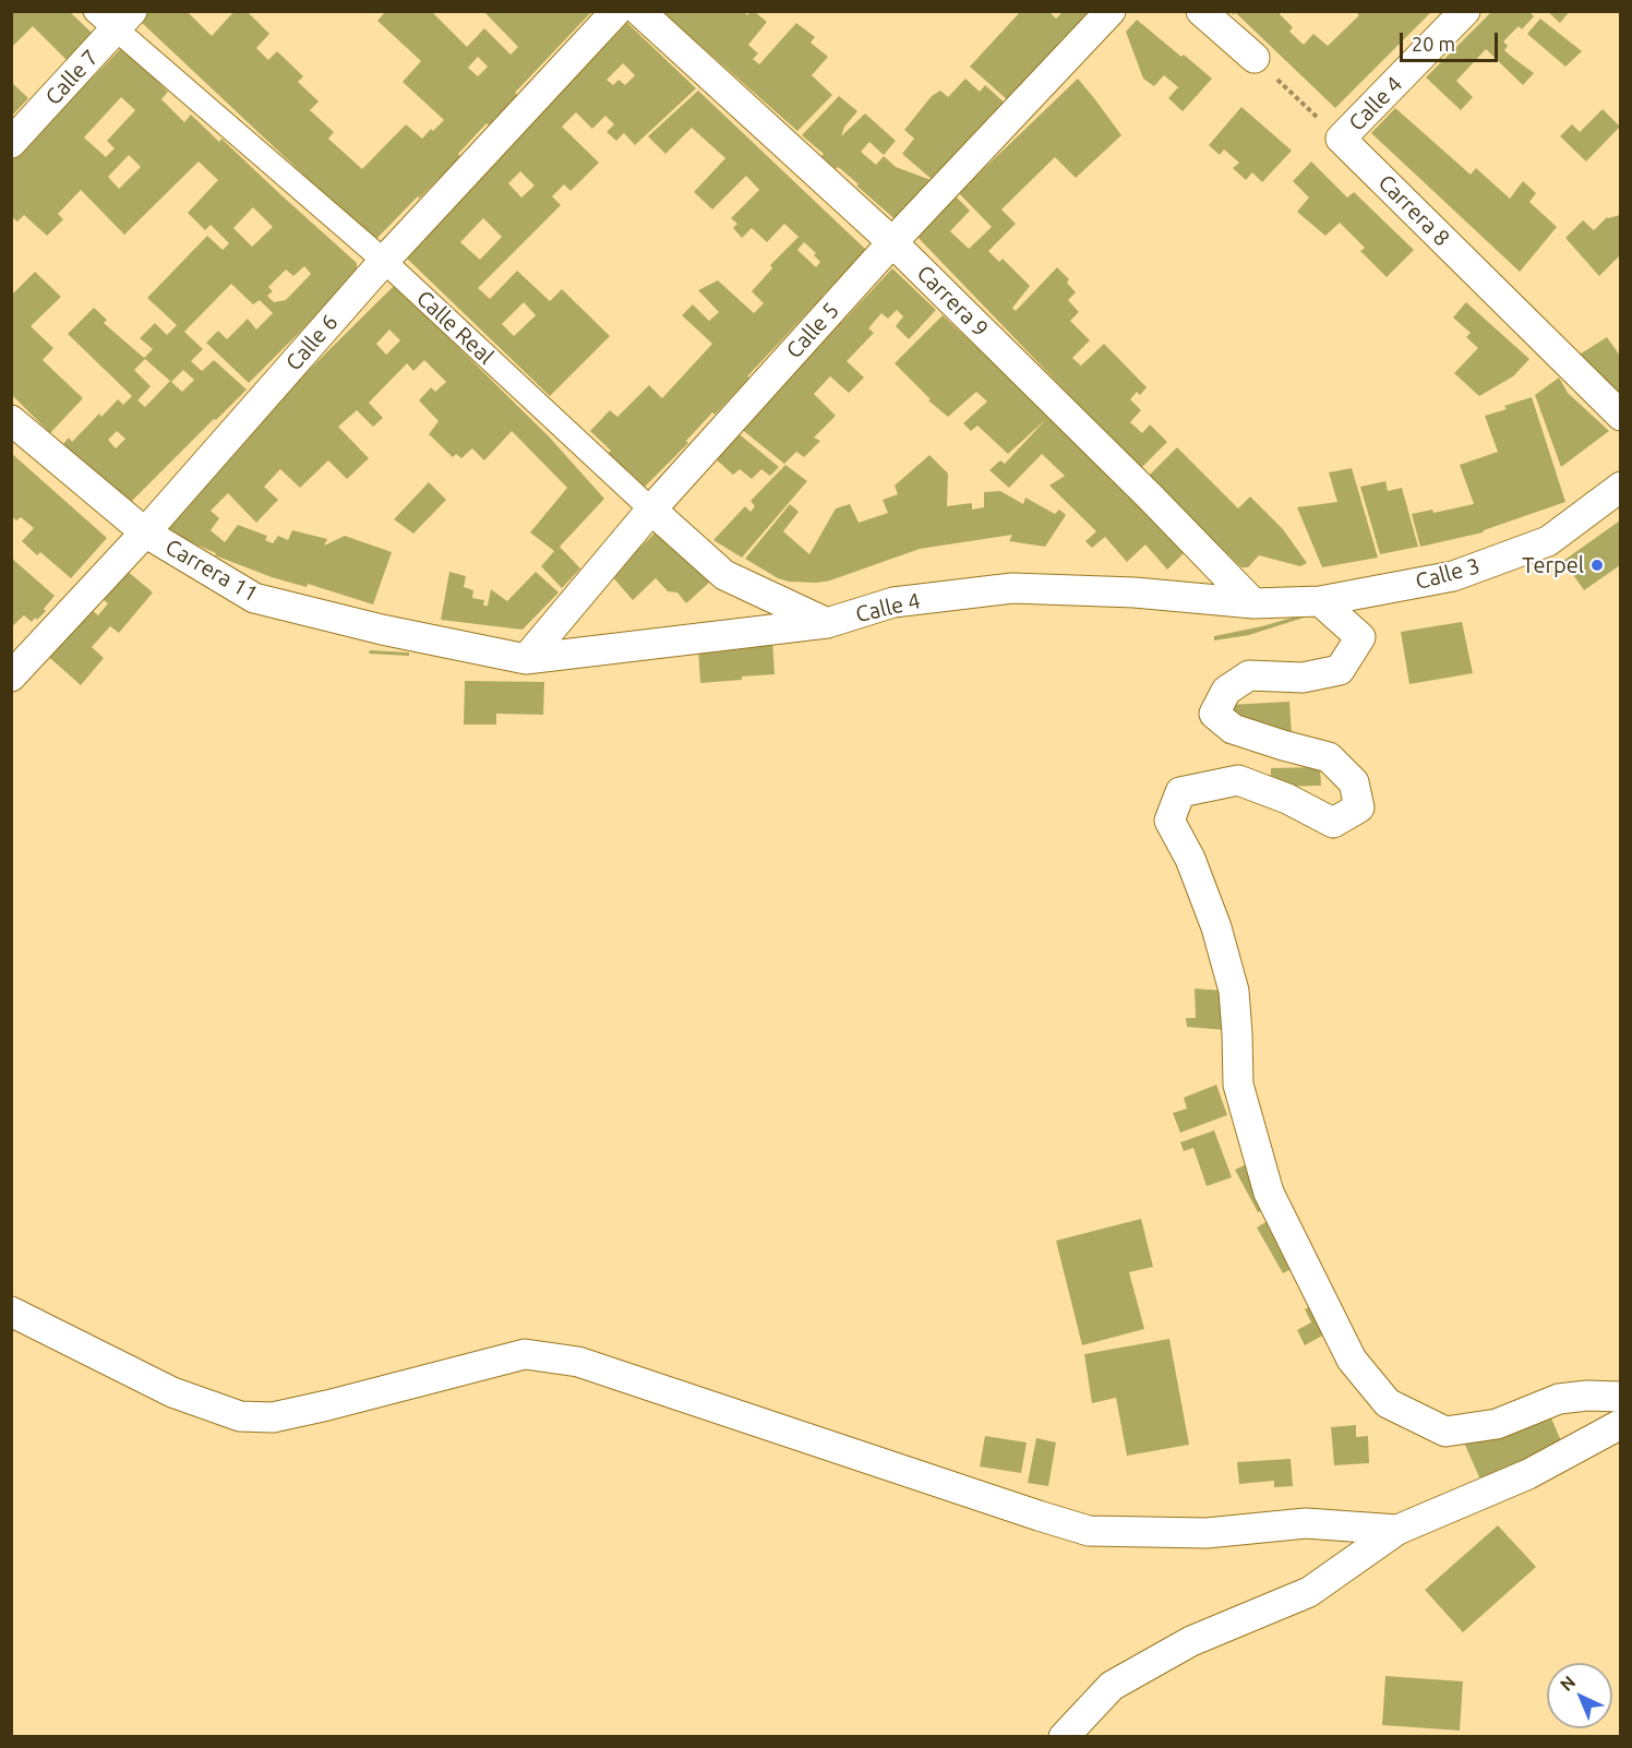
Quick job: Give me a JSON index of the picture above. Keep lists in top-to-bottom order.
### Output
{
  "streets": {
    "street": [
      "Calle 7",
      "Calle 4",
      "Carrera 8",
      "Carrera 9",
      "Calle Real",
      "Calle 5",
      "Calle 6",
      "Carrera 11",
      "Calle 3"
    ]
  },
  "crossings": [
    ["Calle 7", "Calle Real"],
    ["Calle 4", "Carrera 8"],
    ["Calle 4", "Carrera 9"],
    ["Calle 4", "Calle Real"],
    ["Calle 4", "Calle 5"],
    ["Calle 4", "Carrera 11"],
    ["Calle 4", "Calle 3"],
    ["Carrera 9", "Calle 5"],
    ["Carrera 9", "Calle 3"],
    ["Calle Real", "Calle 5"],
    ["Calle Real", "Calle 6"],
    ["Calle 5", "Carrera 11"],
    ["Calle 6", "Carrera 11"]
  ],
  "places": ["Terpel"],
  "scale_bar": "20 m",
  "north": "top left"
}
